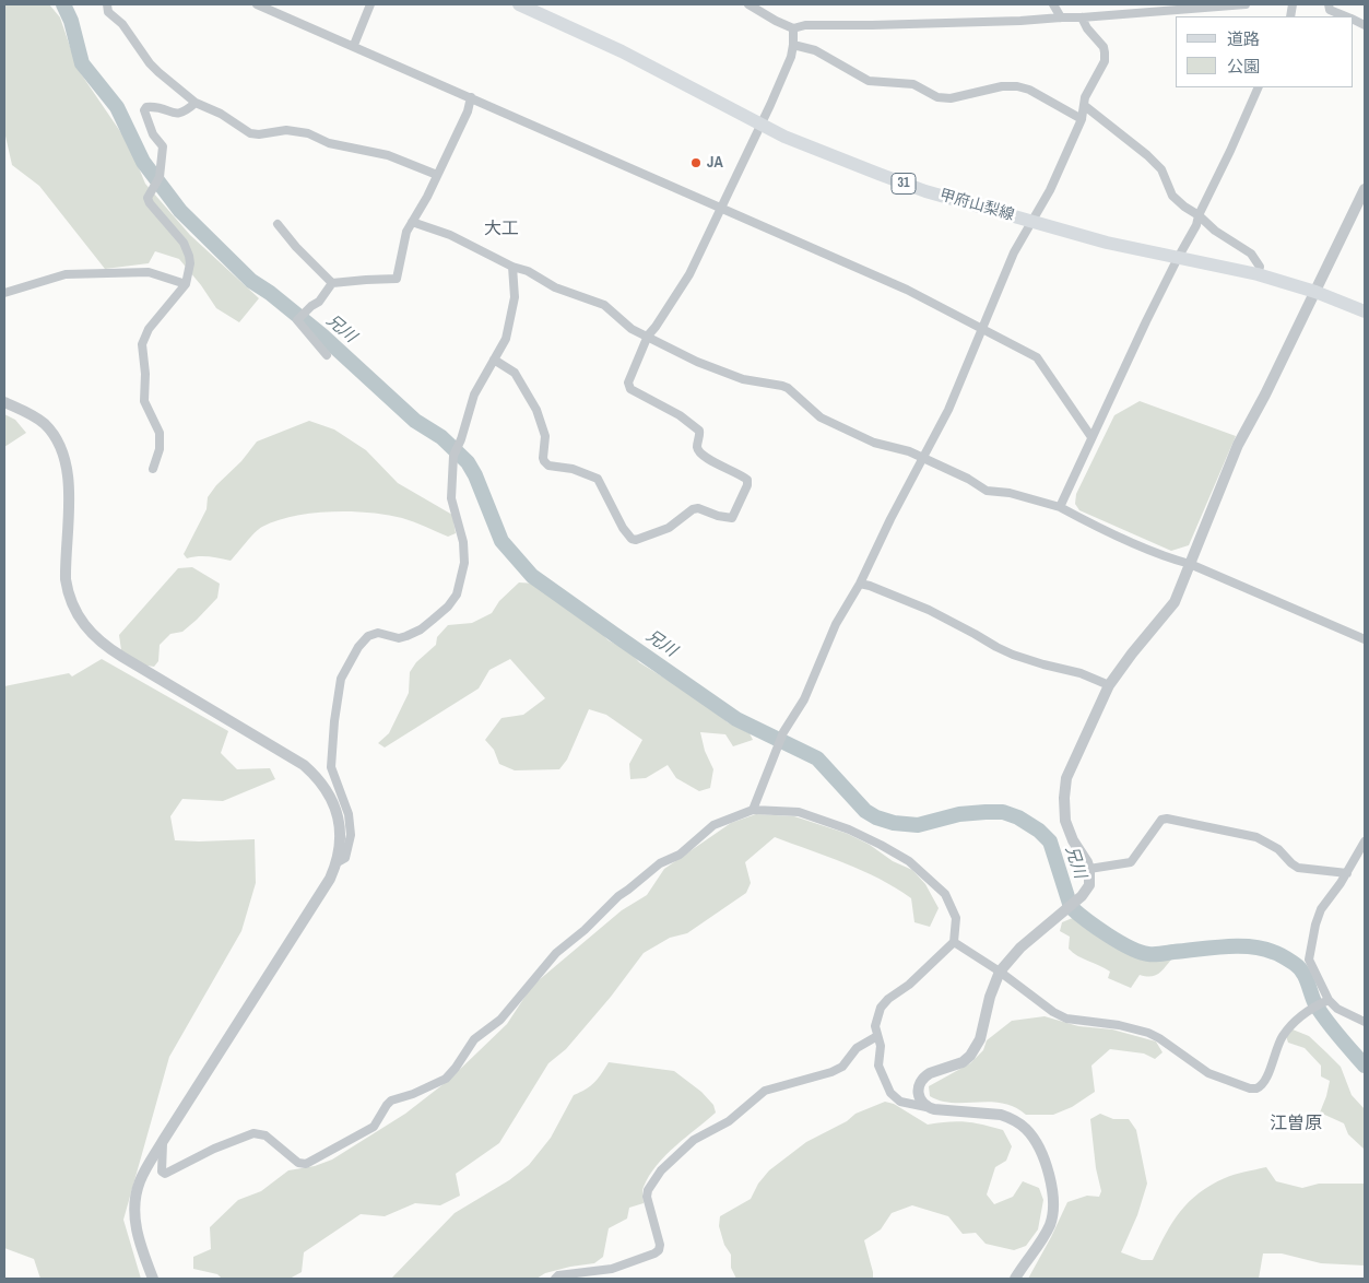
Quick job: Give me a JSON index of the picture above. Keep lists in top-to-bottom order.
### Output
{
  "streets": {
    "main road": ["31", "甲府山梨線"]
  },
  "districts": ["大工", "江曽原"],
  "water": ["兄川"],
  "places": ["JA"],
  "legend": ["道路", "公園"]
}
